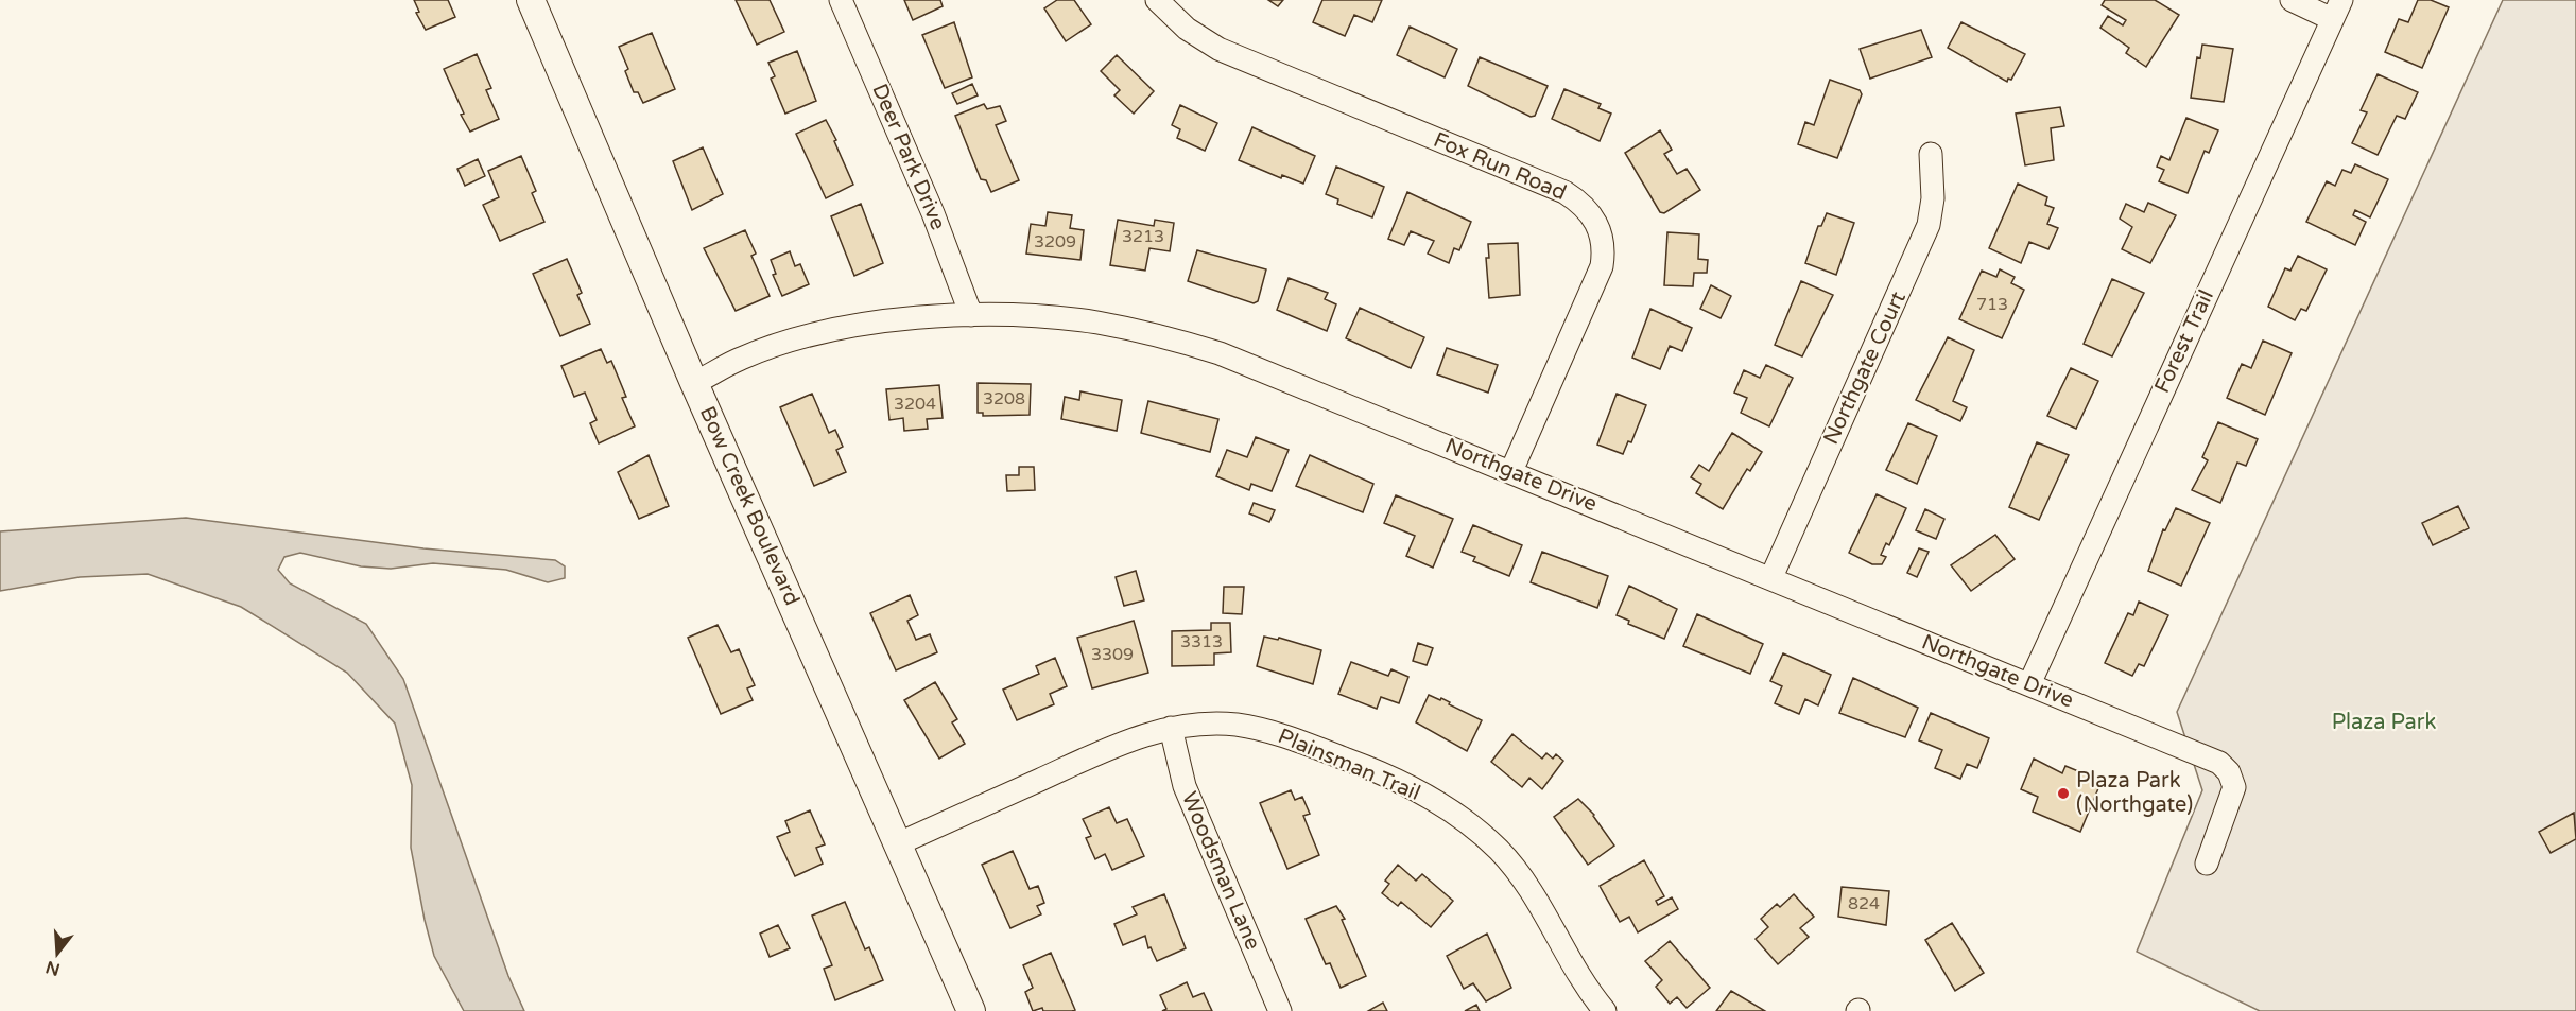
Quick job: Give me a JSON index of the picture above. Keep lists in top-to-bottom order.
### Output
{
  "streets": {
    "street": [
      "Deer Park Drive",
      "Fox Run Road",
      "Forest Trail",
      "Northgate Court",
      "Northgate Drive",
      "Bow Creek Boulevard",
      "Plainsman Trail",
      "Woodsman Lane"
    ]
  },
  "crossings": [
    ["Deer Park Drive", "Northgate Drive"],
    ["Fox Run Road", "Northgate Drive"],
    ["Forest Trail", "Northgate Drive"],
    ["Northgate Court", "Northgate Drive"],
    ["Northgate Drive", "Bow Creek Boulevard"],
    ["Bow Creek Boulevard", "Plainsman Trail"],
    ["Plainsman Trail", "Woodsman Lane"]
  ],
  "parks": ["Plaza Park"],
  "places": ["Plaza Park (Northgate)"],
  "house_numbers": [
    "3213",
    "3209",
    "713",
    "3208",
    "3204",
    "3313",
    "3309",
    "824"
  ],
  "north": "bottom"
}
